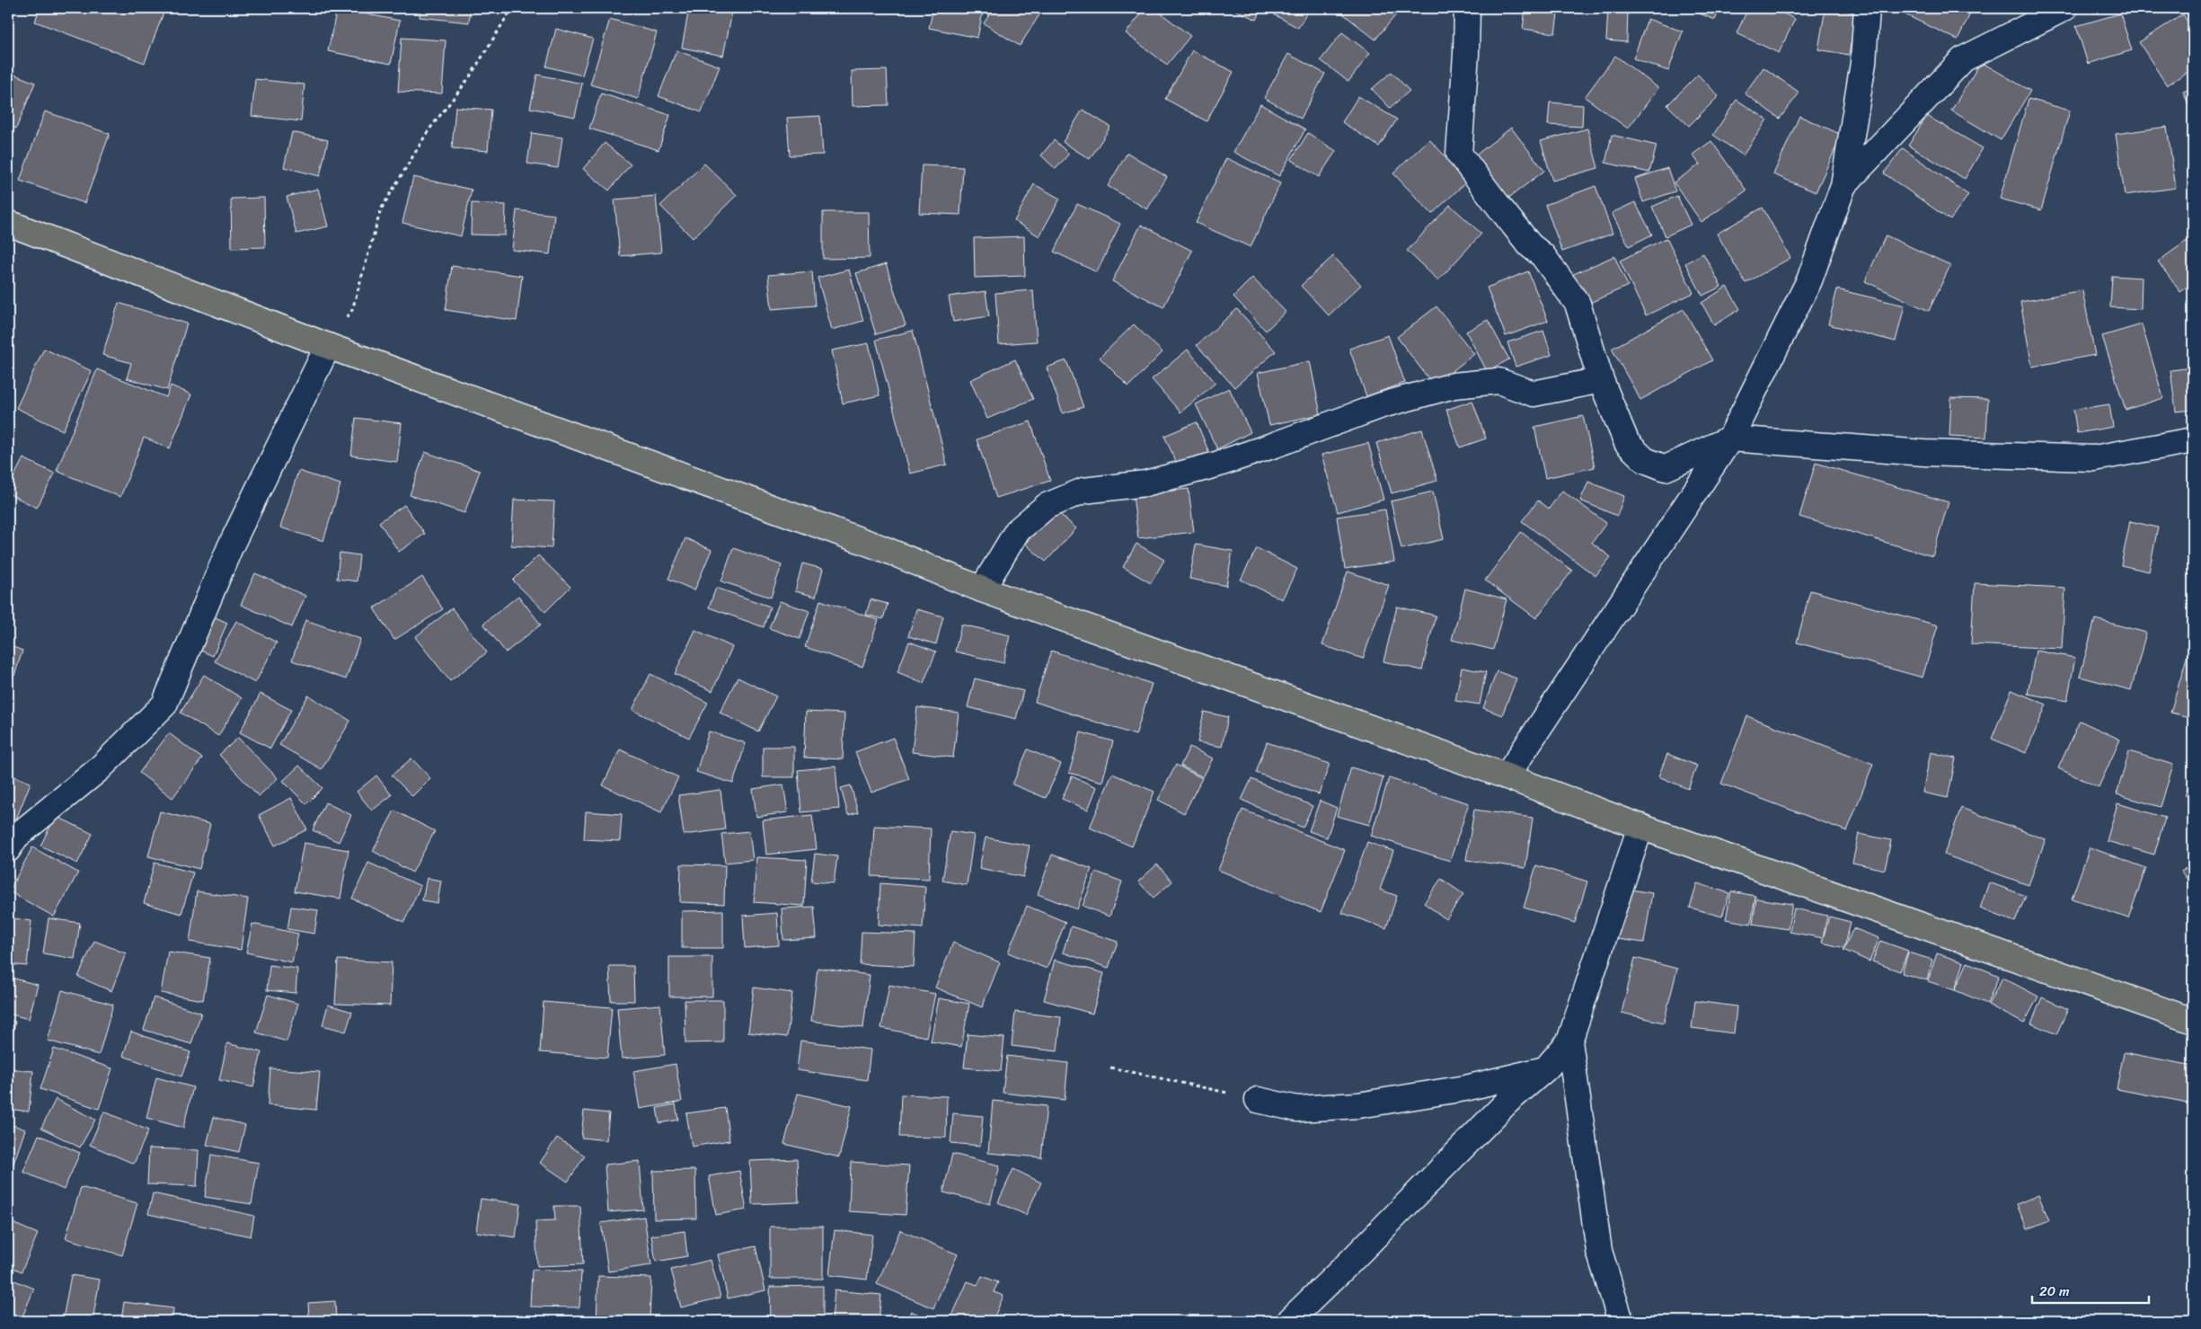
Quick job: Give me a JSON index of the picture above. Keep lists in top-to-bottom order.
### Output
{
  "scale_bar": "20 m"
}
